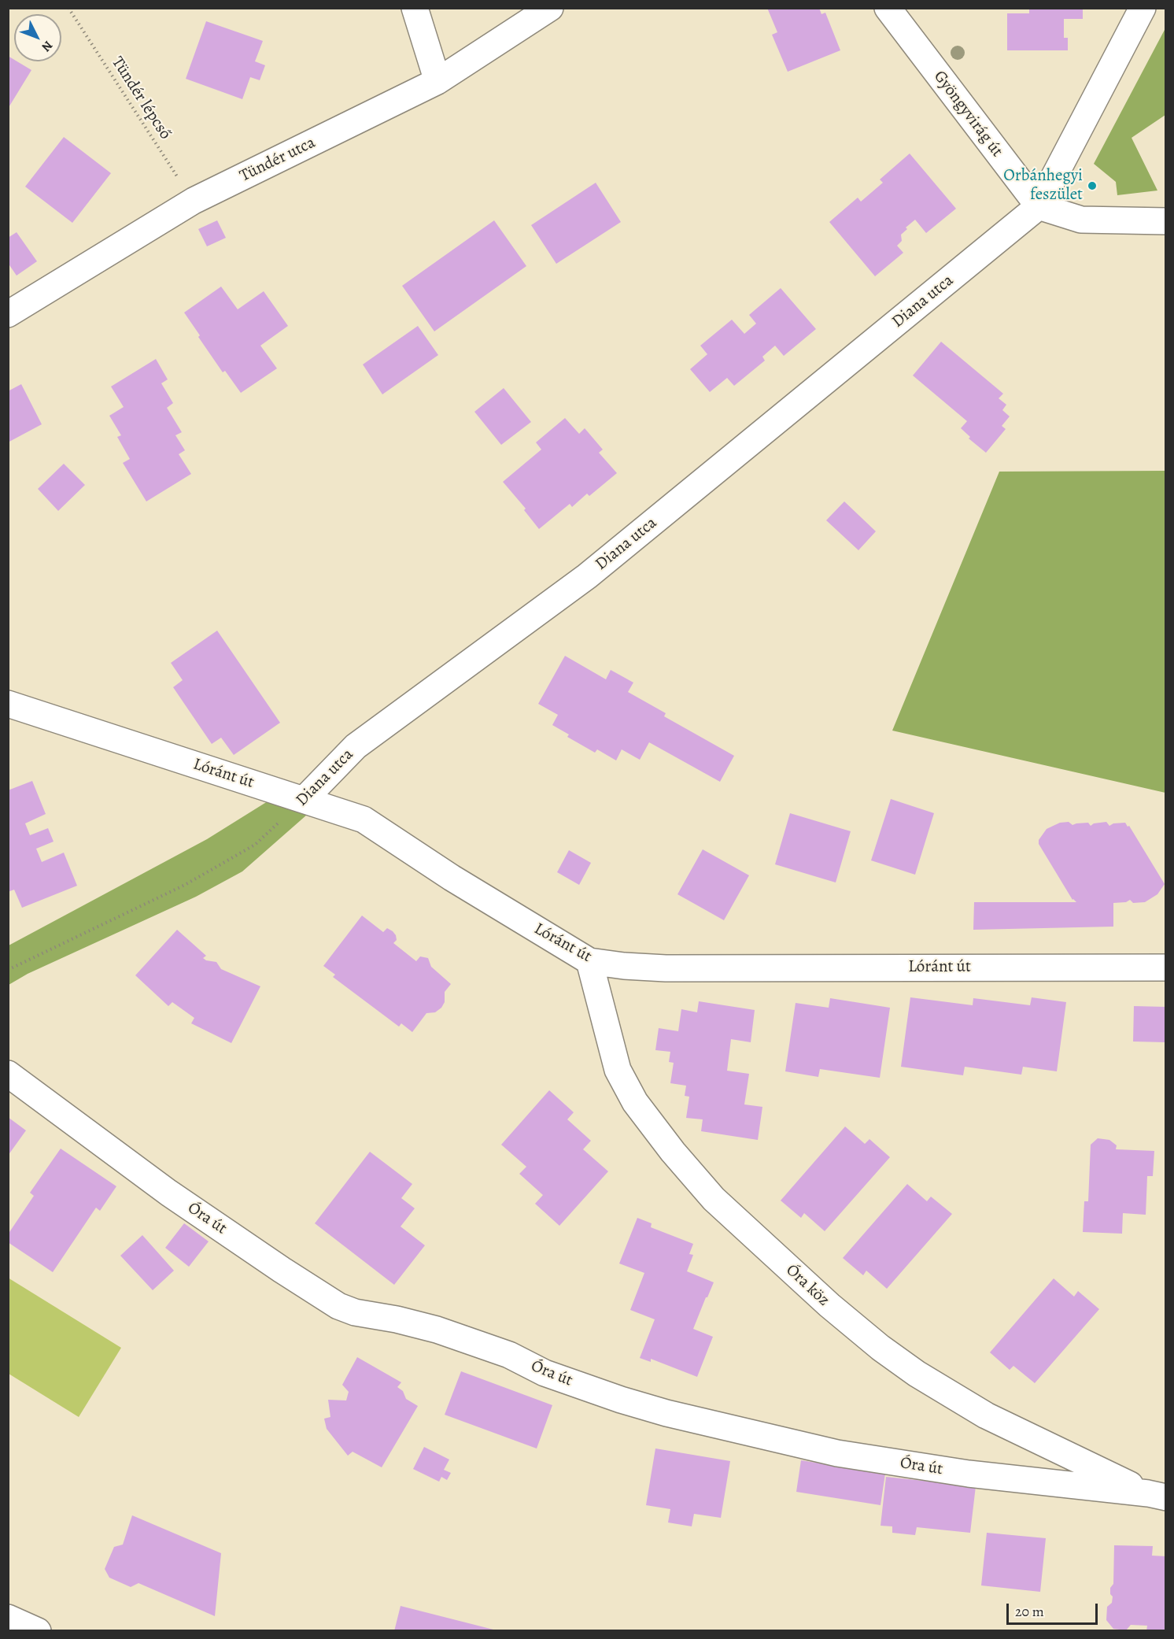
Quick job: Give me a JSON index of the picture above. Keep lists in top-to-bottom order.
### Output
{
  "streets": {
    "street": [
      "Gyöngyvirág út",
      "Tündér utca",
      "Diana utca",
      "Lóránt út",
      "Óra út",
      "Óra köz"
    ],
    "path": ["Tündér lépcső"]
  },
  "crossings": [
    ["Tündér lépcső", "Tündér utca"],
    ["Gyöngyvirág út", "Diana utca"],
    ["Diana utca", "Lóránt út"],
    ["Lóránt út", "Óra köz"],
    ["Óra út", "Óra köz"]
  ],
  "places": ["Orbánhegyi feszület"],
  "scale_bar": "20 m",
  "north": "bottom right"
}
